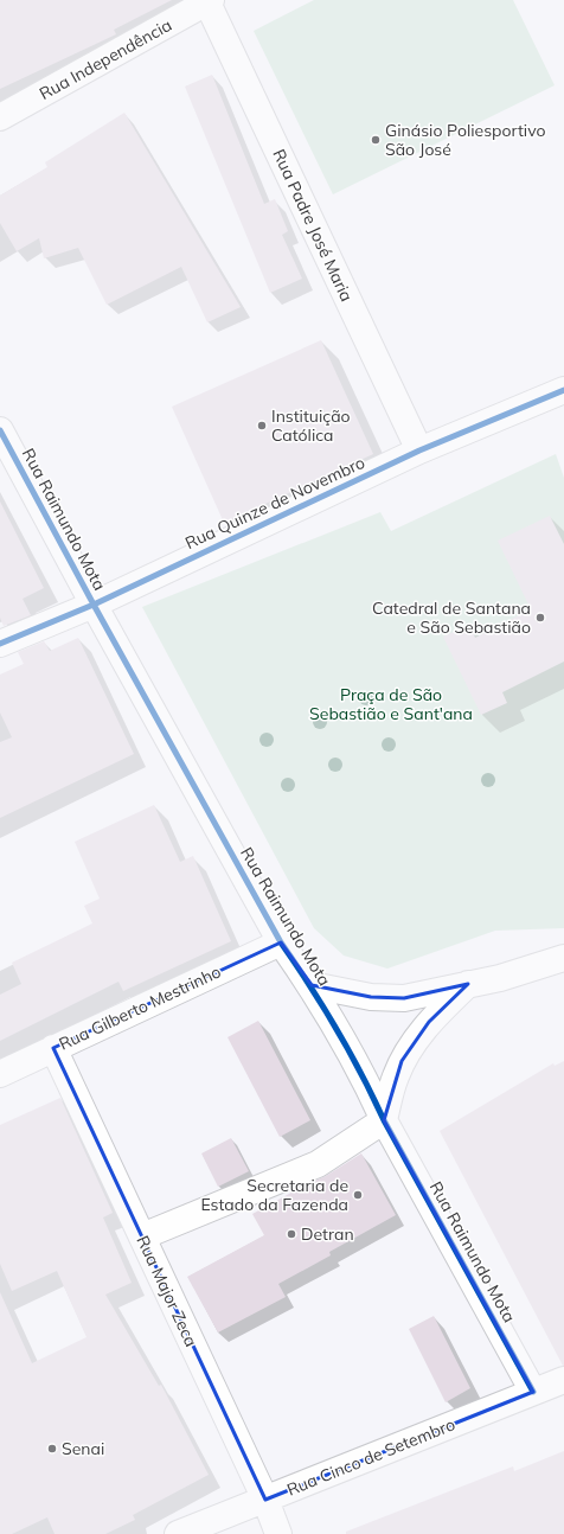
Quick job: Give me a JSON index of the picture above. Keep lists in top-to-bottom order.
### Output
{
  "streets": {
    "street": [
      "Rua Independência",
      "Rua Padre José Maria",
      "Rua Quinze de Novembro",
      "Rua Raimundo Mota",
      "Rua Gilberto Mestrinho",
      "Rua Major Zeca",
      "Rua Cinco de Setembro"
    ]
  },
  "crossings": [
    ["Rua Independência", "Rua Padre José Maria"],
    ["Rua Padre José Maria", "Rua Quinze de Novembro"],
    ["Rua Quinze de Novembro", "Rua Raimundo Mota"],
    ["Rua Raimundo Mota", "Rua Gilberto Mestrinho"],
    ["Rua Raimundo Mota", "Rua Cinco de Setembro"],
    ["Rua Gilberto Mestrinho", "Rua Major Zeca"],
    ["Rua Major Zeca", "Rua Cinco de Setembro"]
  ],
  "parks": ["Praça de São Sebastião e Sant'ana"],
  "places": [
    "Ginásio Poliesportivo São José",
    "Instituição Católica",
    "Catedral de Santana e São Sebastião",
    "Secretaria de Estado da Fazenda",
    "Detran",
    "Senai"
  ]
}
